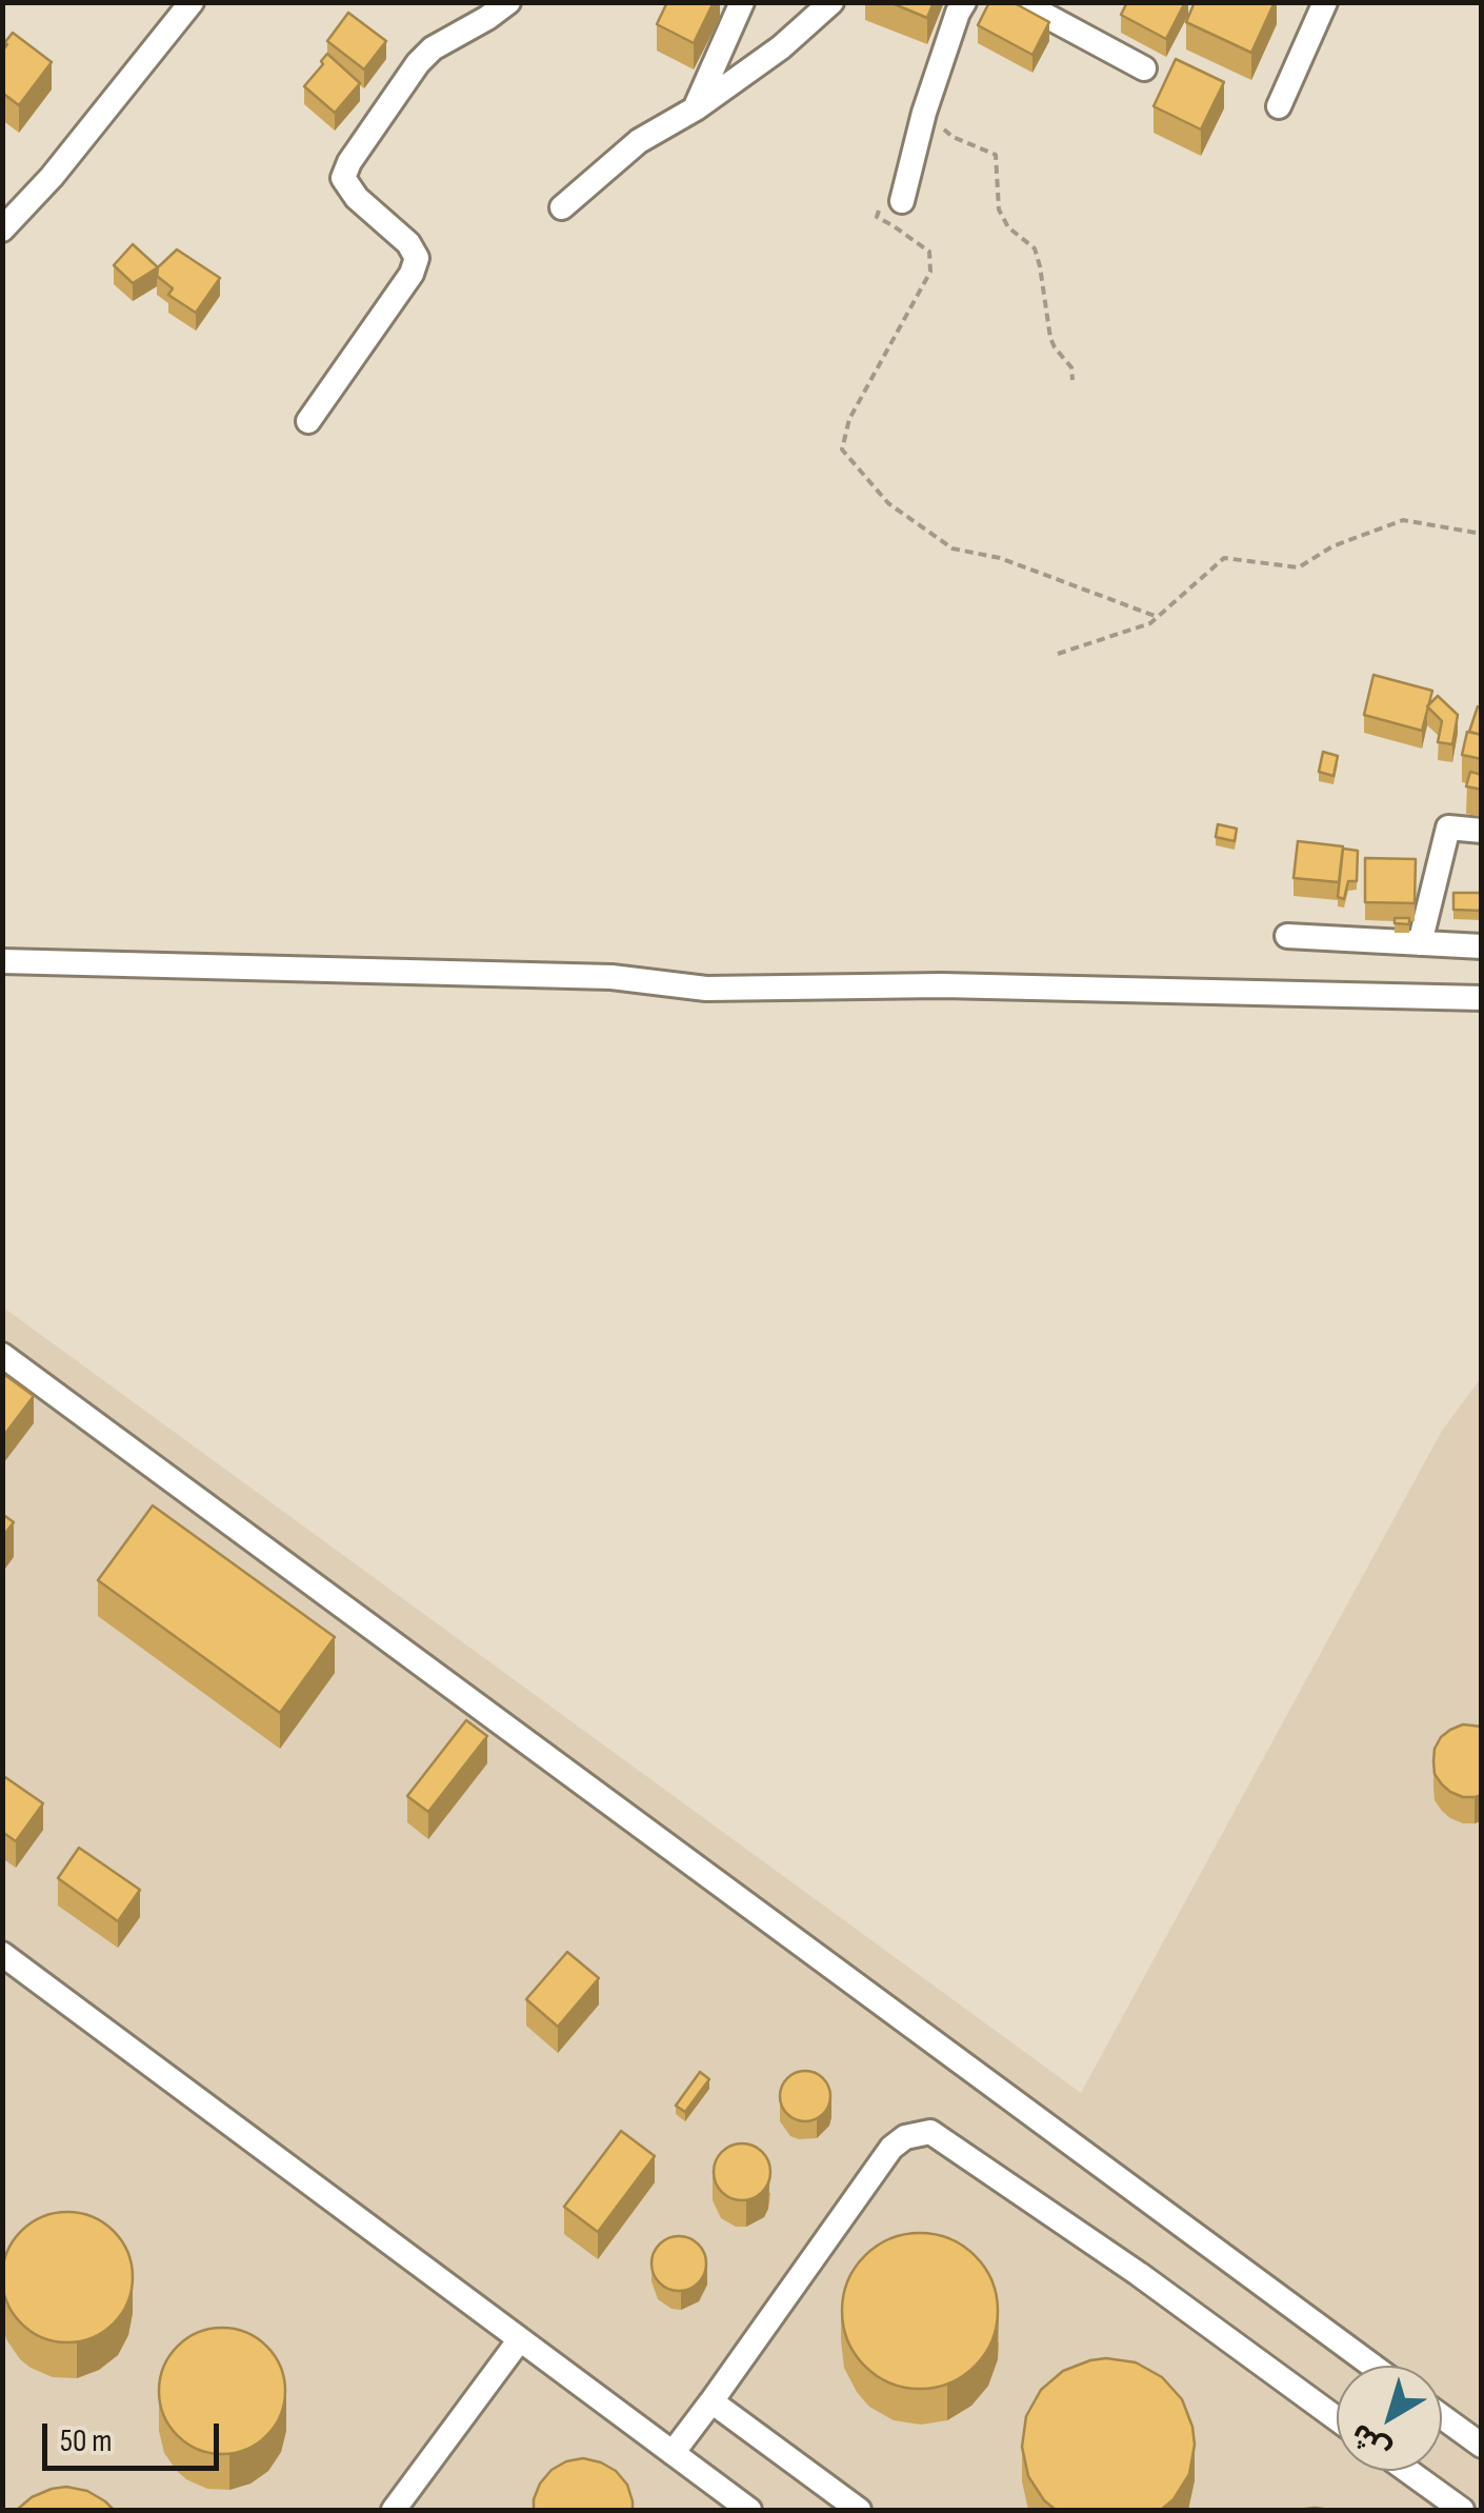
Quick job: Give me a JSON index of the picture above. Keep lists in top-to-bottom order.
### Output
{
  "scale_bar": "50 m",
  "north": "bottom left"
}
